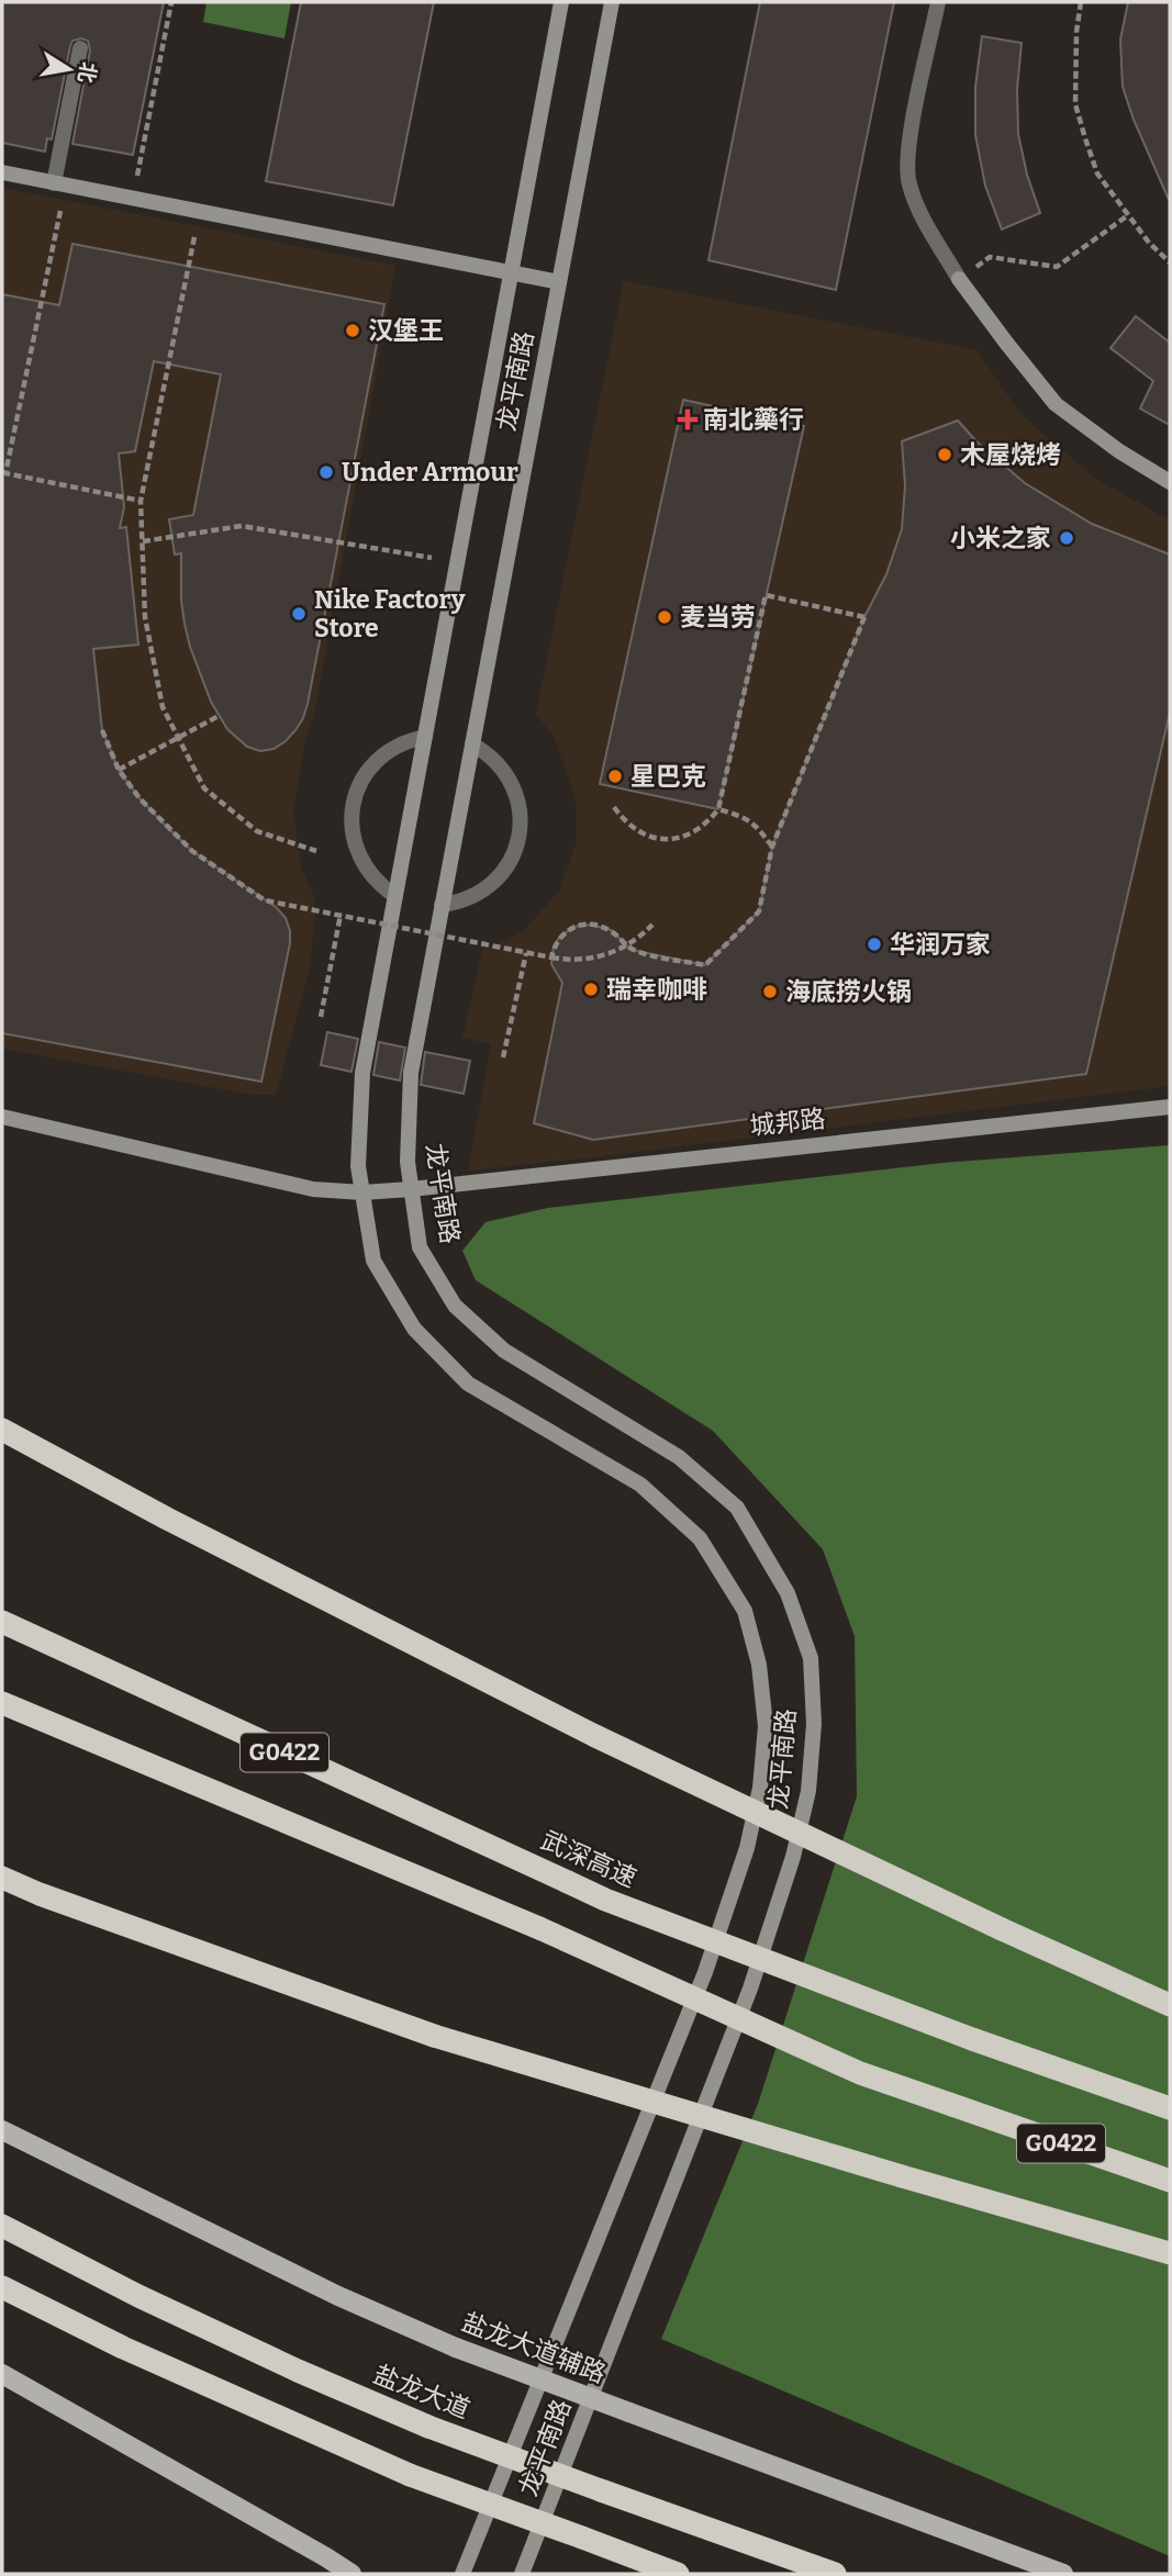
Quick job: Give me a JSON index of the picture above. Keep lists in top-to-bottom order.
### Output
{
  "streets": {
    "highway": ["G0422", "武深高速", "盐龙大道"],
    "main road": ["龙平南路", "城邦路", "盐龙大道辅路"]
  },
  "crossings": [
    ["龙平南路", "城邦路"]
  ],
  "places": {
    "other": [
      "汉堡王",
      "木屋烧烤",
      "Under Armour",
      "小米之家",
      "Nike Factory Store",
      "麦当劳",
      "星巴克",
      "华润万家",
      "瑞幸咖啡",
      "海底捞火锅"
    ],
    "health": ["南北藥行"]
  },
  "north": "right"
}
